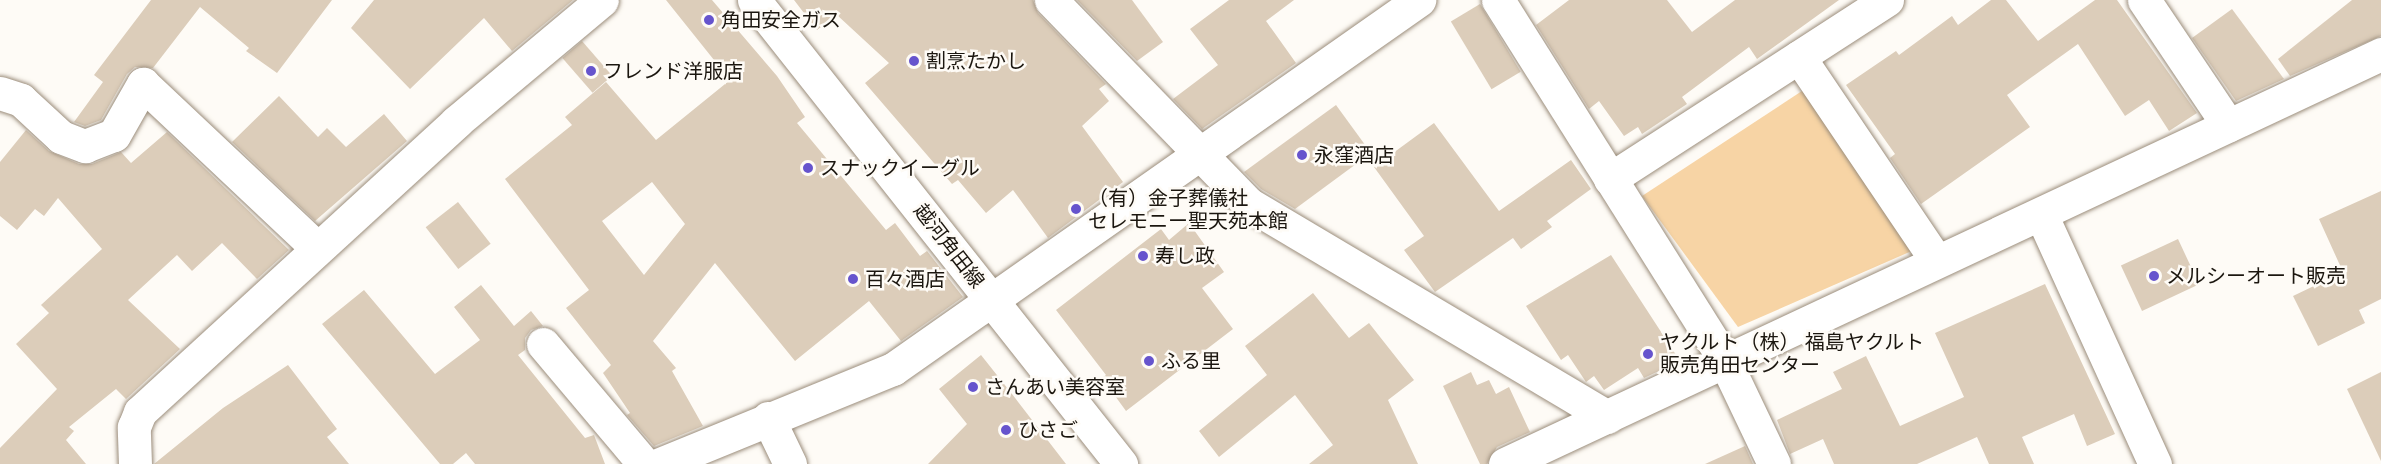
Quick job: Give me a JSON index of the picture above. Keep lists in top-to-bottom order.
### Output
{
  "streets": {
    "street": ["越河角田線"]
  },
  "places": [
    "角田安全ガス",
    "割烹たかし",
    "フレンド洋服店",
    "永窪酒店",
    "スナックイーグル",
    "（有）金子葬儀社 セレモニー聖天苑本館",
    "寿し政",
    "メルシーオート販売",
    "百々酒店",
    "ヤクルト（株） 福島ヤクルト 販売角田センター",
    "ふる里",
    "さんあい美容室",
    "ひさご"
  ]
}
